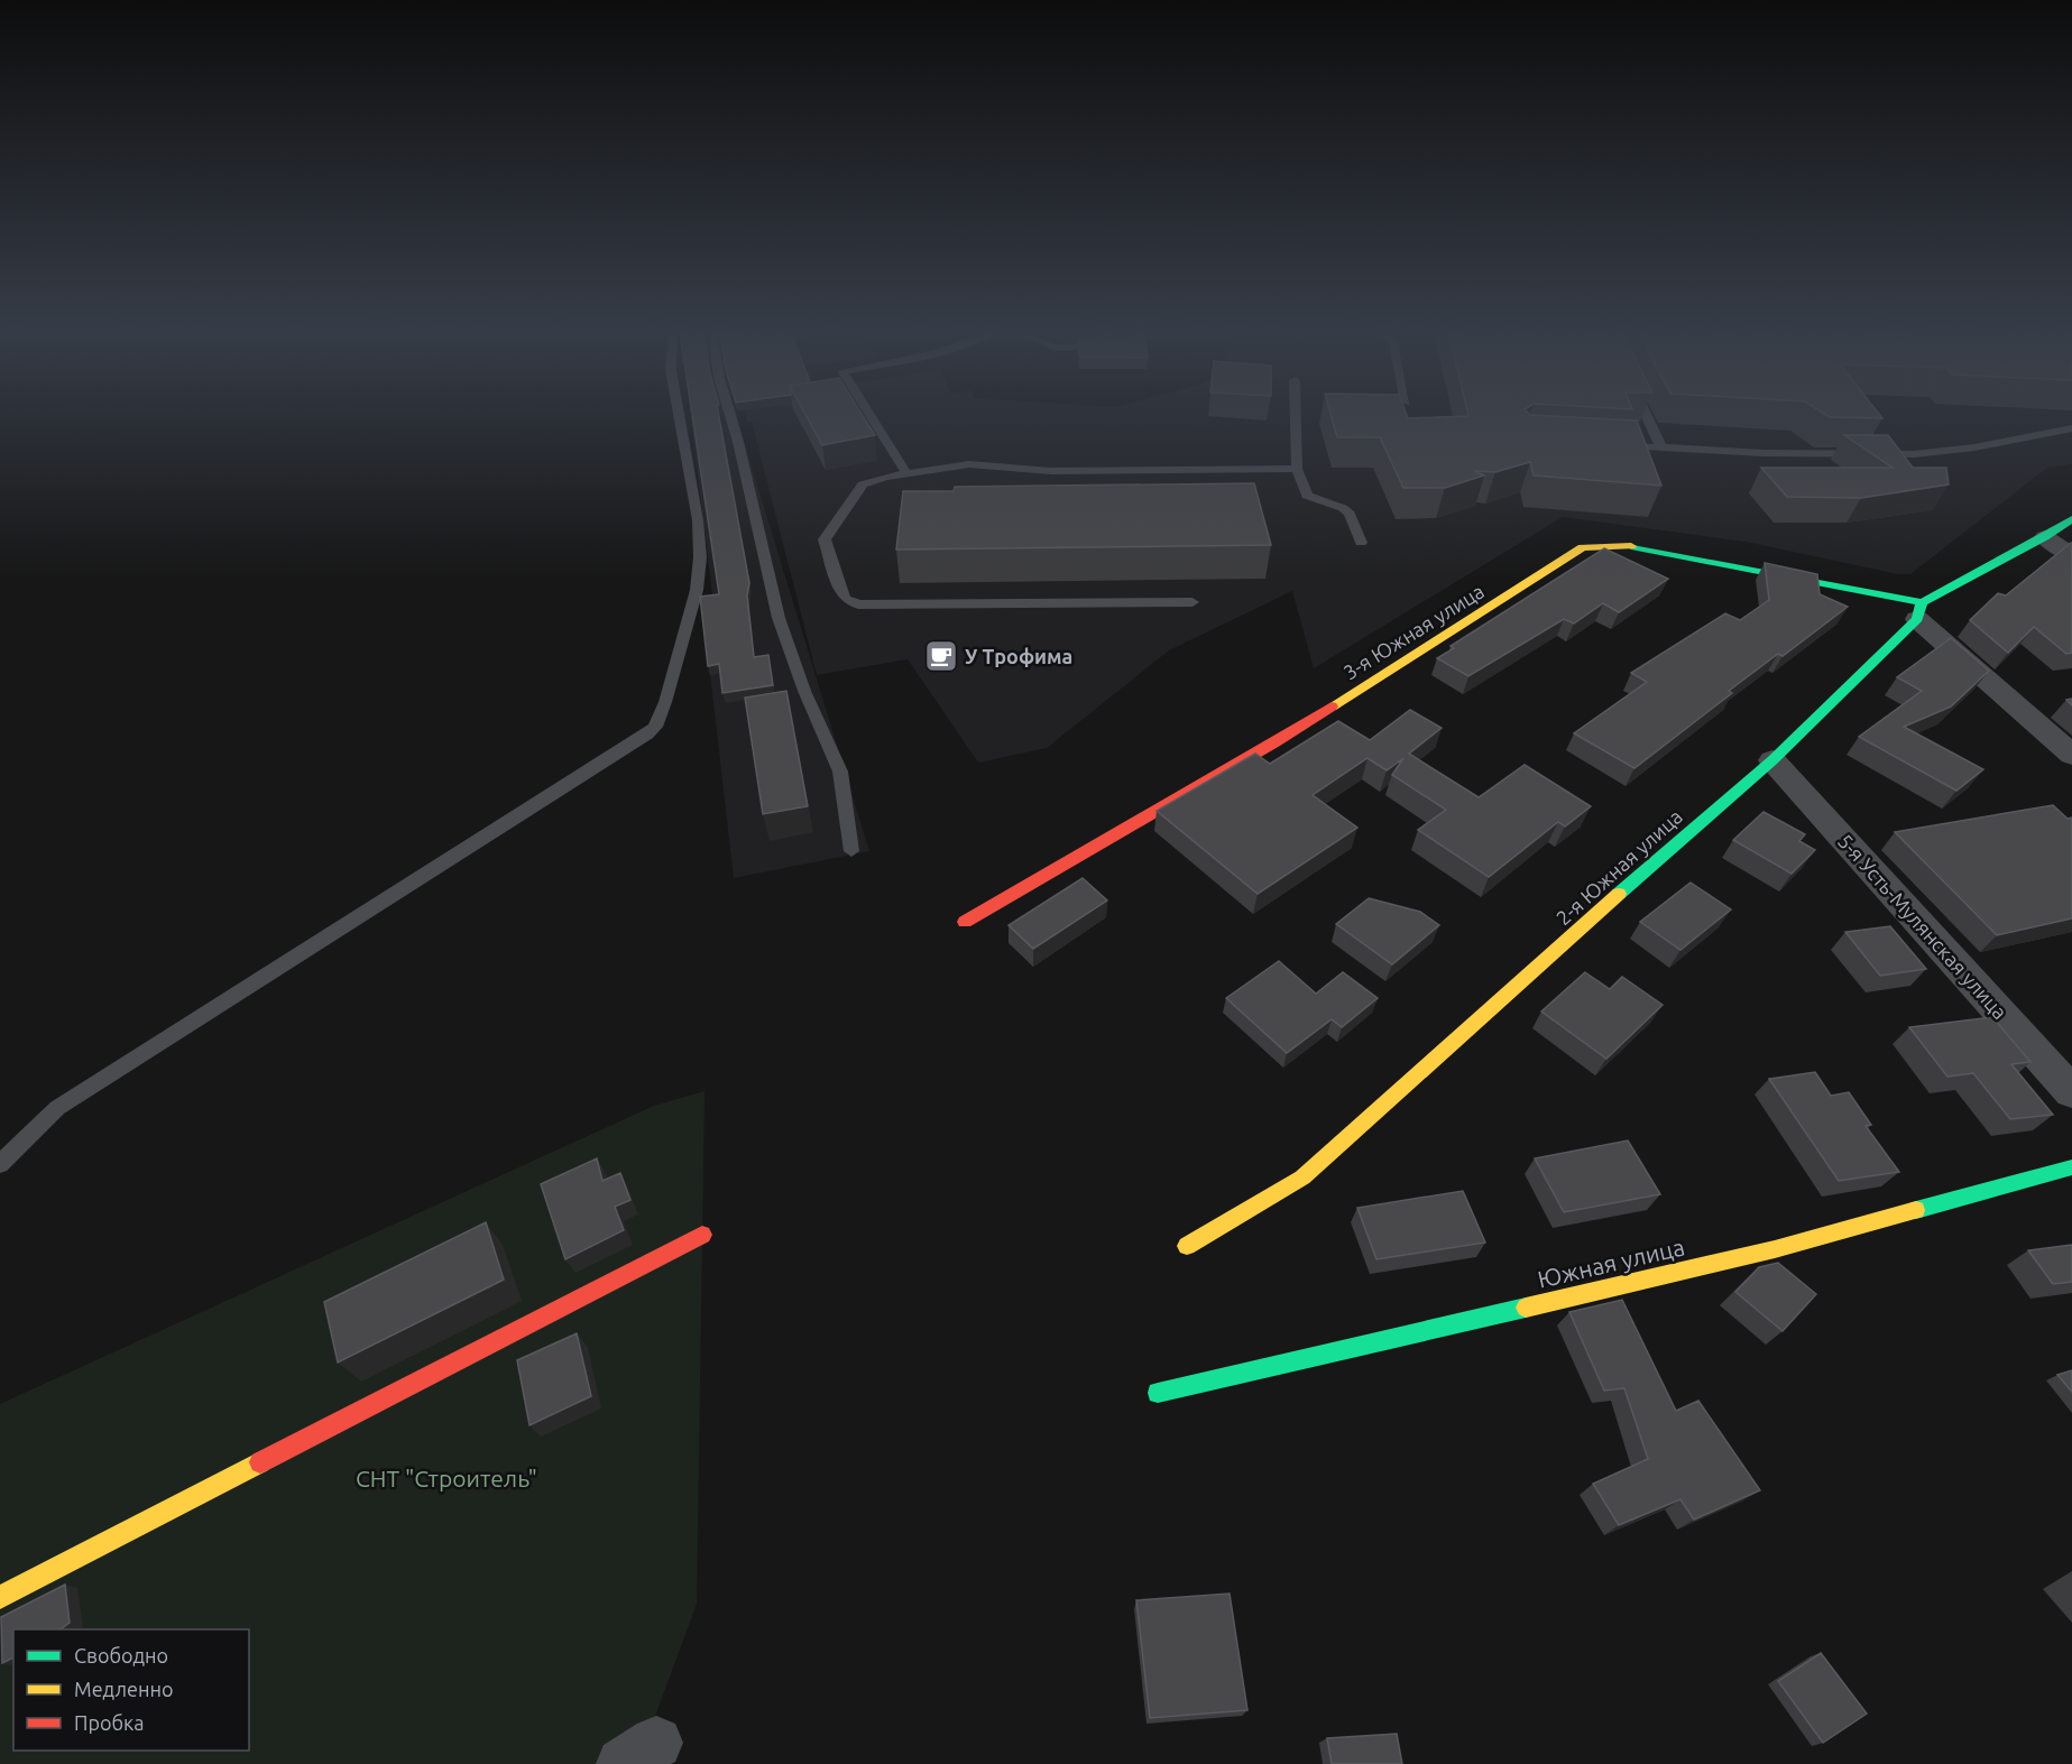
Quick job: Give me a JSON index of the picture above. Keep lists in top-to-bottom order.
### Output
{
  "streets": {
    "street": [
      "3-я Южная улица",
      "2-я Южная улица",
      "5-я Усть-Мулянская улица",
      "Южная улица"
    ]
  },
  "crossings": [
    ["3-я Южная улица", "2-я Южная улица"],
    ["2-я Южная улица", "5-я Усть-Мулянская улица"]
  ],
  "parks": ["СНТ \"Строитель\""],
  "places": {
    "cafe": ["У Трофима"]
  },
  "legend": ["Свободно", "Медленно", "Пробка"]
}
